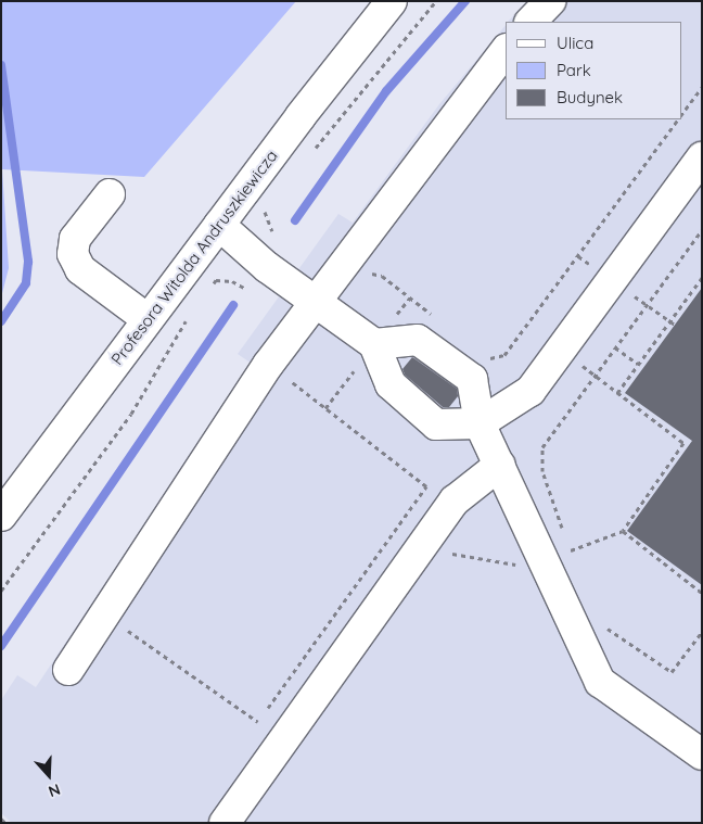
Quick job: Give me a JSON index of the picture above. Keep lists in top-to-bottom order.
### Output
{
  "streets": {
    "street": ["Profesora Witolda Andruszkiewicza"]
  },
  "legend": ["Ulica", "Park", "Budynek"],
  "north": "bottom"
}
